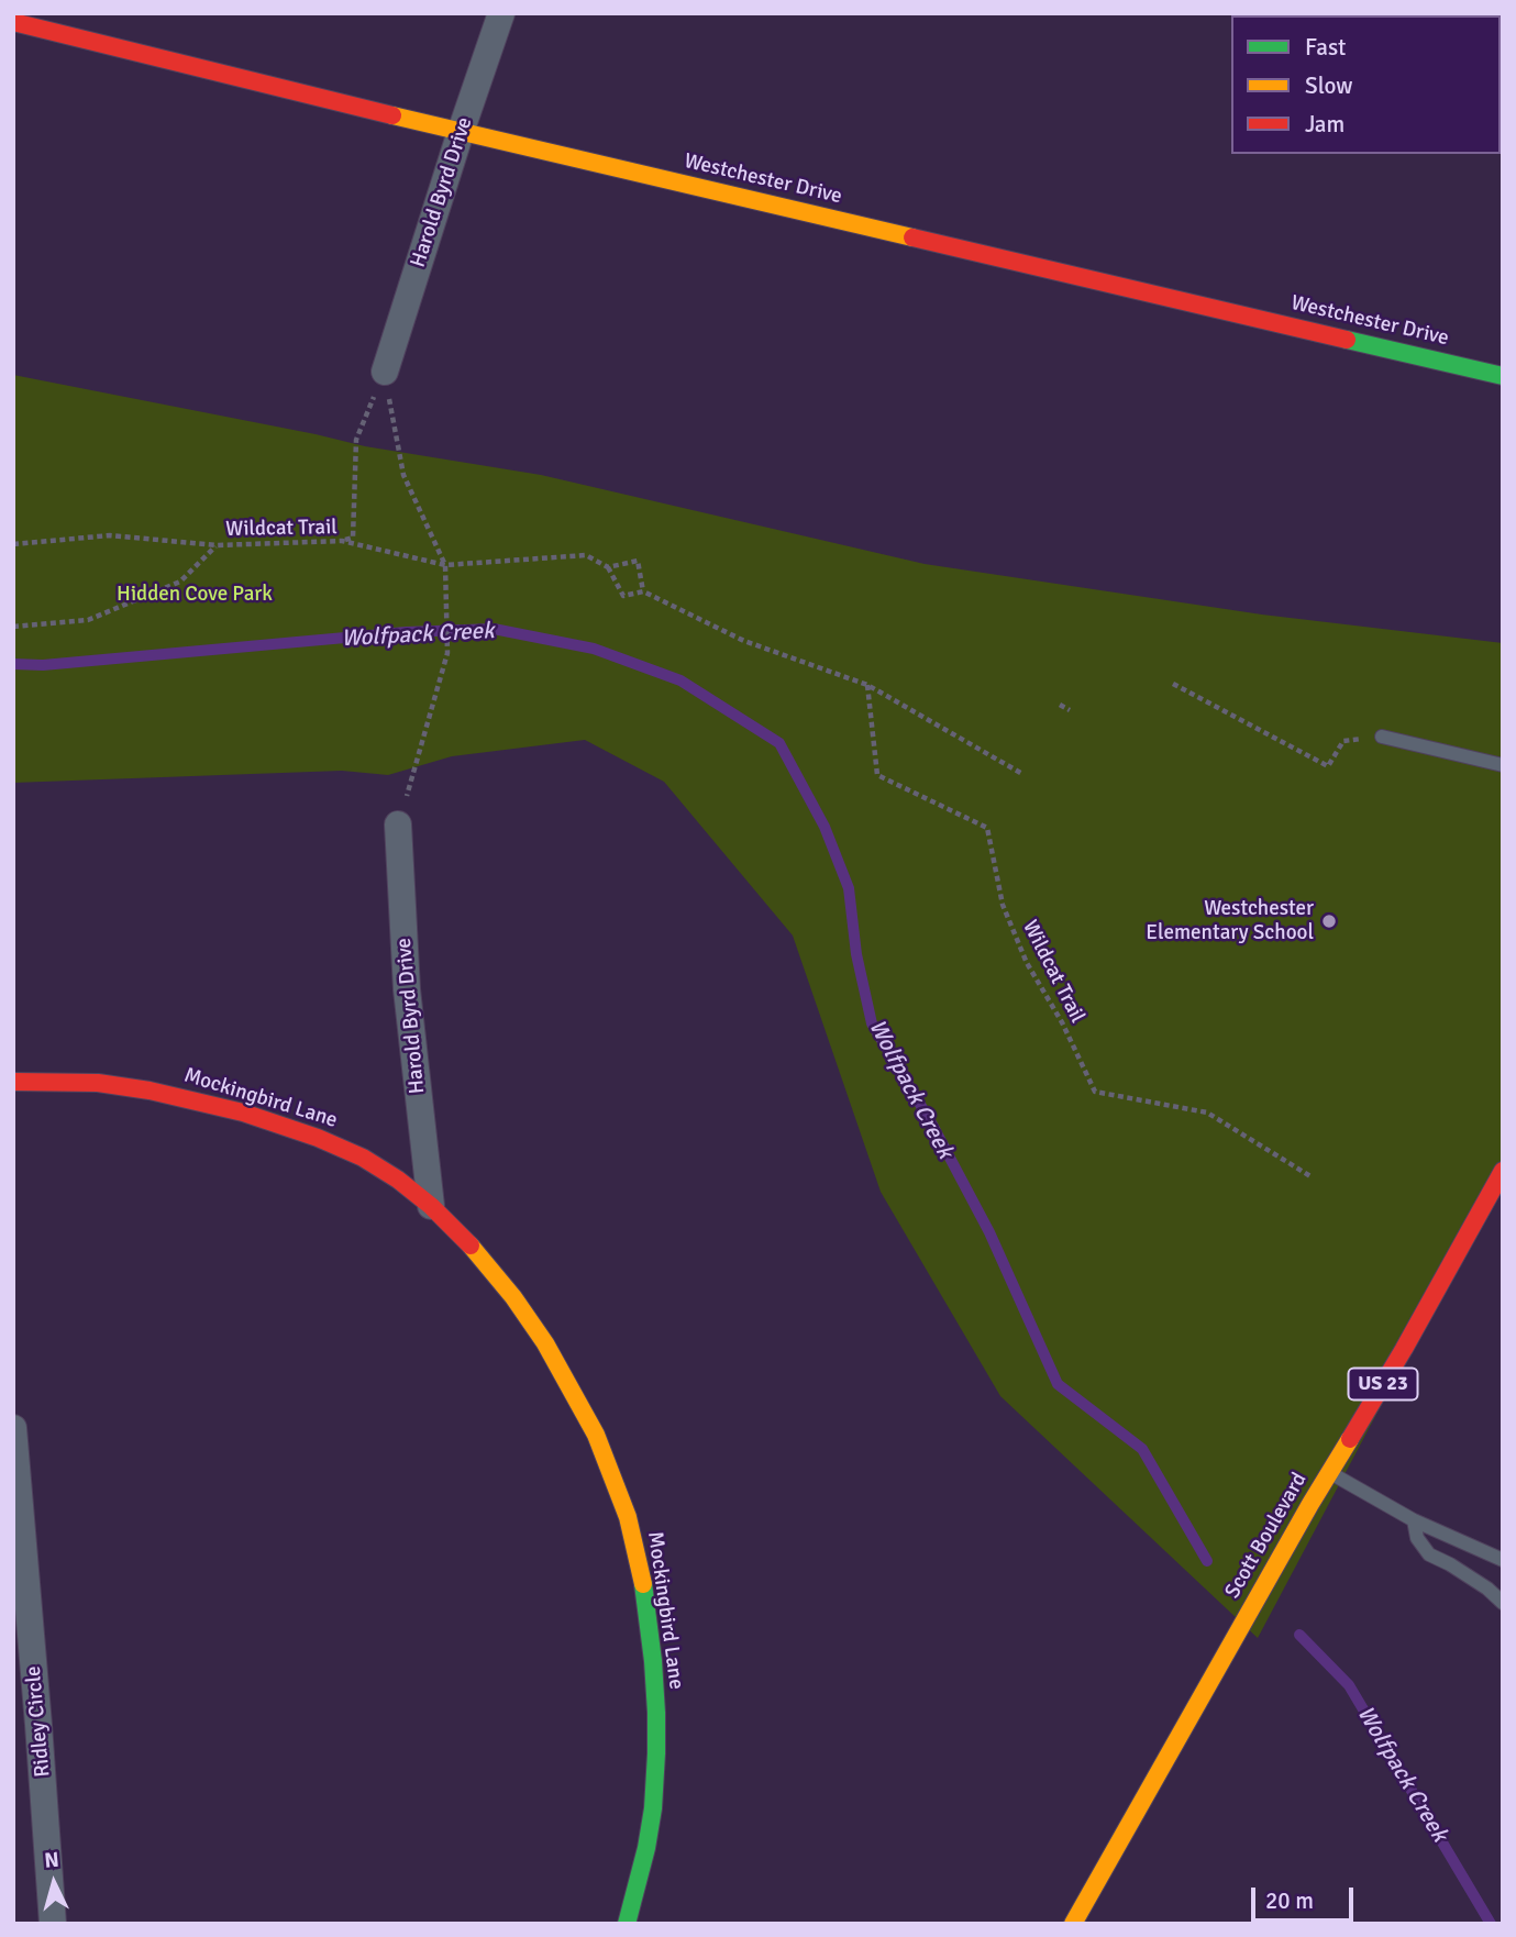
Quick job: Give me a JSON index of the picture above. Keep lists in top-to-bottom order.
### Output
{
  "streets": {
    "main road": [
      "Westchester Drive",
      "Mockingbird Lane",
      "US 23",
      "Scott Boulevard"
    ],
    "street": ["Harold Byrd Drive", "Ridley Circle"],
    "path": ["Wildcat Trail"]
  },
  "crossings": [
    ["Westchester Drive", "Harold Byrd Drive"],
    ["Harold Byrd Drive", "Mockingbird Lane"]
  ],
  "water": ["Wolfpack Creek"],
  "parks": ["Hidden Cove Park"],
  "places": ["Westchester Elementary School"],
  "legend": ["Fast", "Slow", "Jam"],
  "scale_bar": "20 m",
  "north": "top"
}
